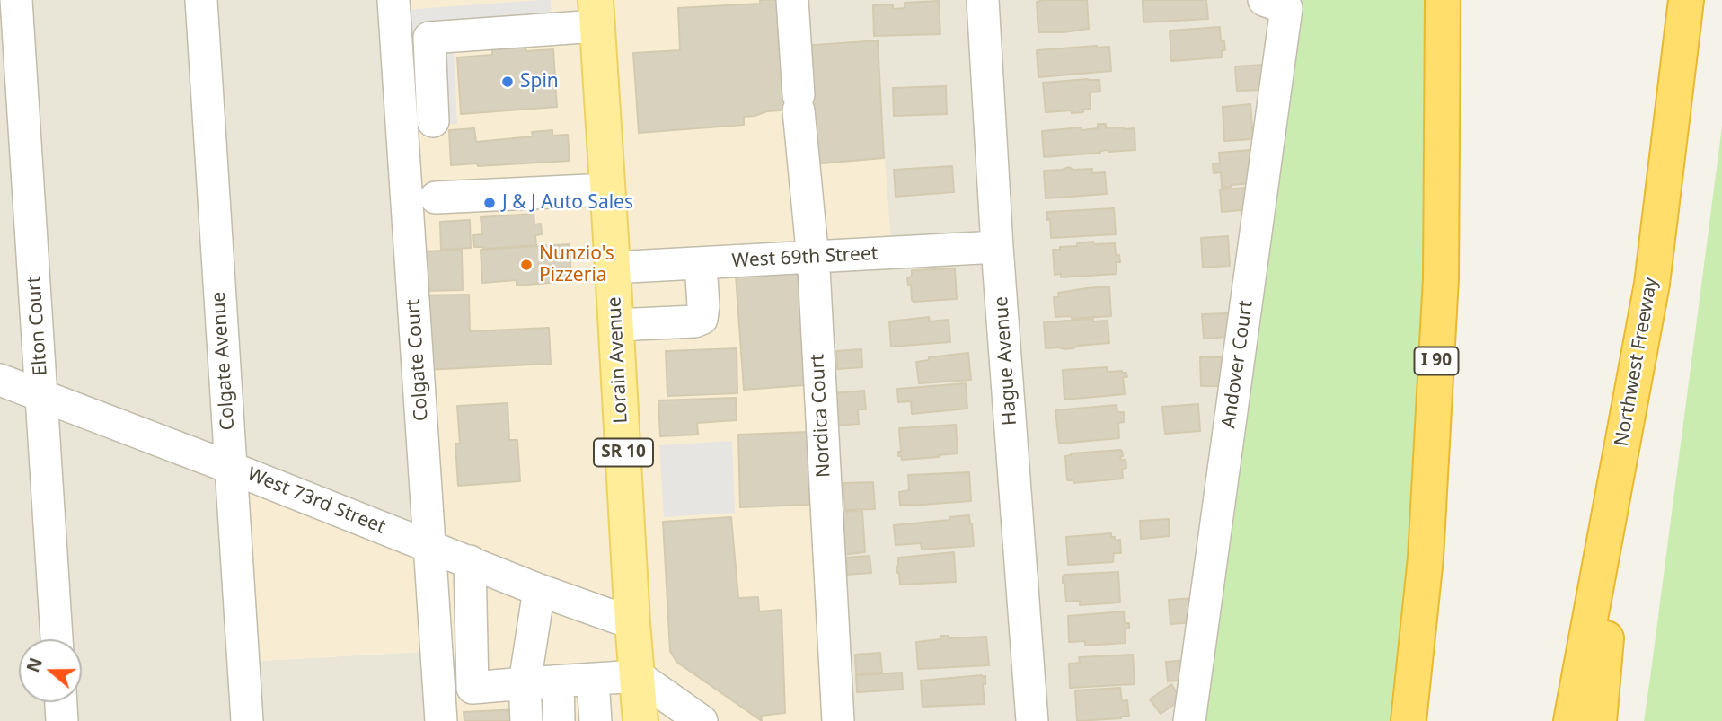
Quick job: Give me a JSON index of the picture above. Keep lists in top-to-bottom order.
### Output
{
  "streets": {
    "highway": ["I 90", "Northwest Freeway"],
    "main road": ["Lorain Avenue", "SR 10"],
    "street": [
      "West 69th Street",
      "Elton Court",
      "Colgate Court",
      "Colgate Avenue",
      "Hague Avenue",
      "Andover Court",
      "Nordica Court",
      "West 73rd Street"
    ]
  },
  "crossings": [
    ["West 69th Street", "Lorain Avenue"],
    ["West 69th Street", "Hague Avenue"],
    ["West 69th Street", "Nordica Court"],
    ["Elton Court", "West 73rd Street"],
    ["Colgate Court", "West 73rd Street"],
    ["Lorain Avenue", "West 73rd Street"],
    ["Colgate Avenue", "West 73rd Street"]
  ],
  "places": ["Spin", "J & J Auto Sales", "Nunzio's Pizzeria"],
  "north": "left"
}
